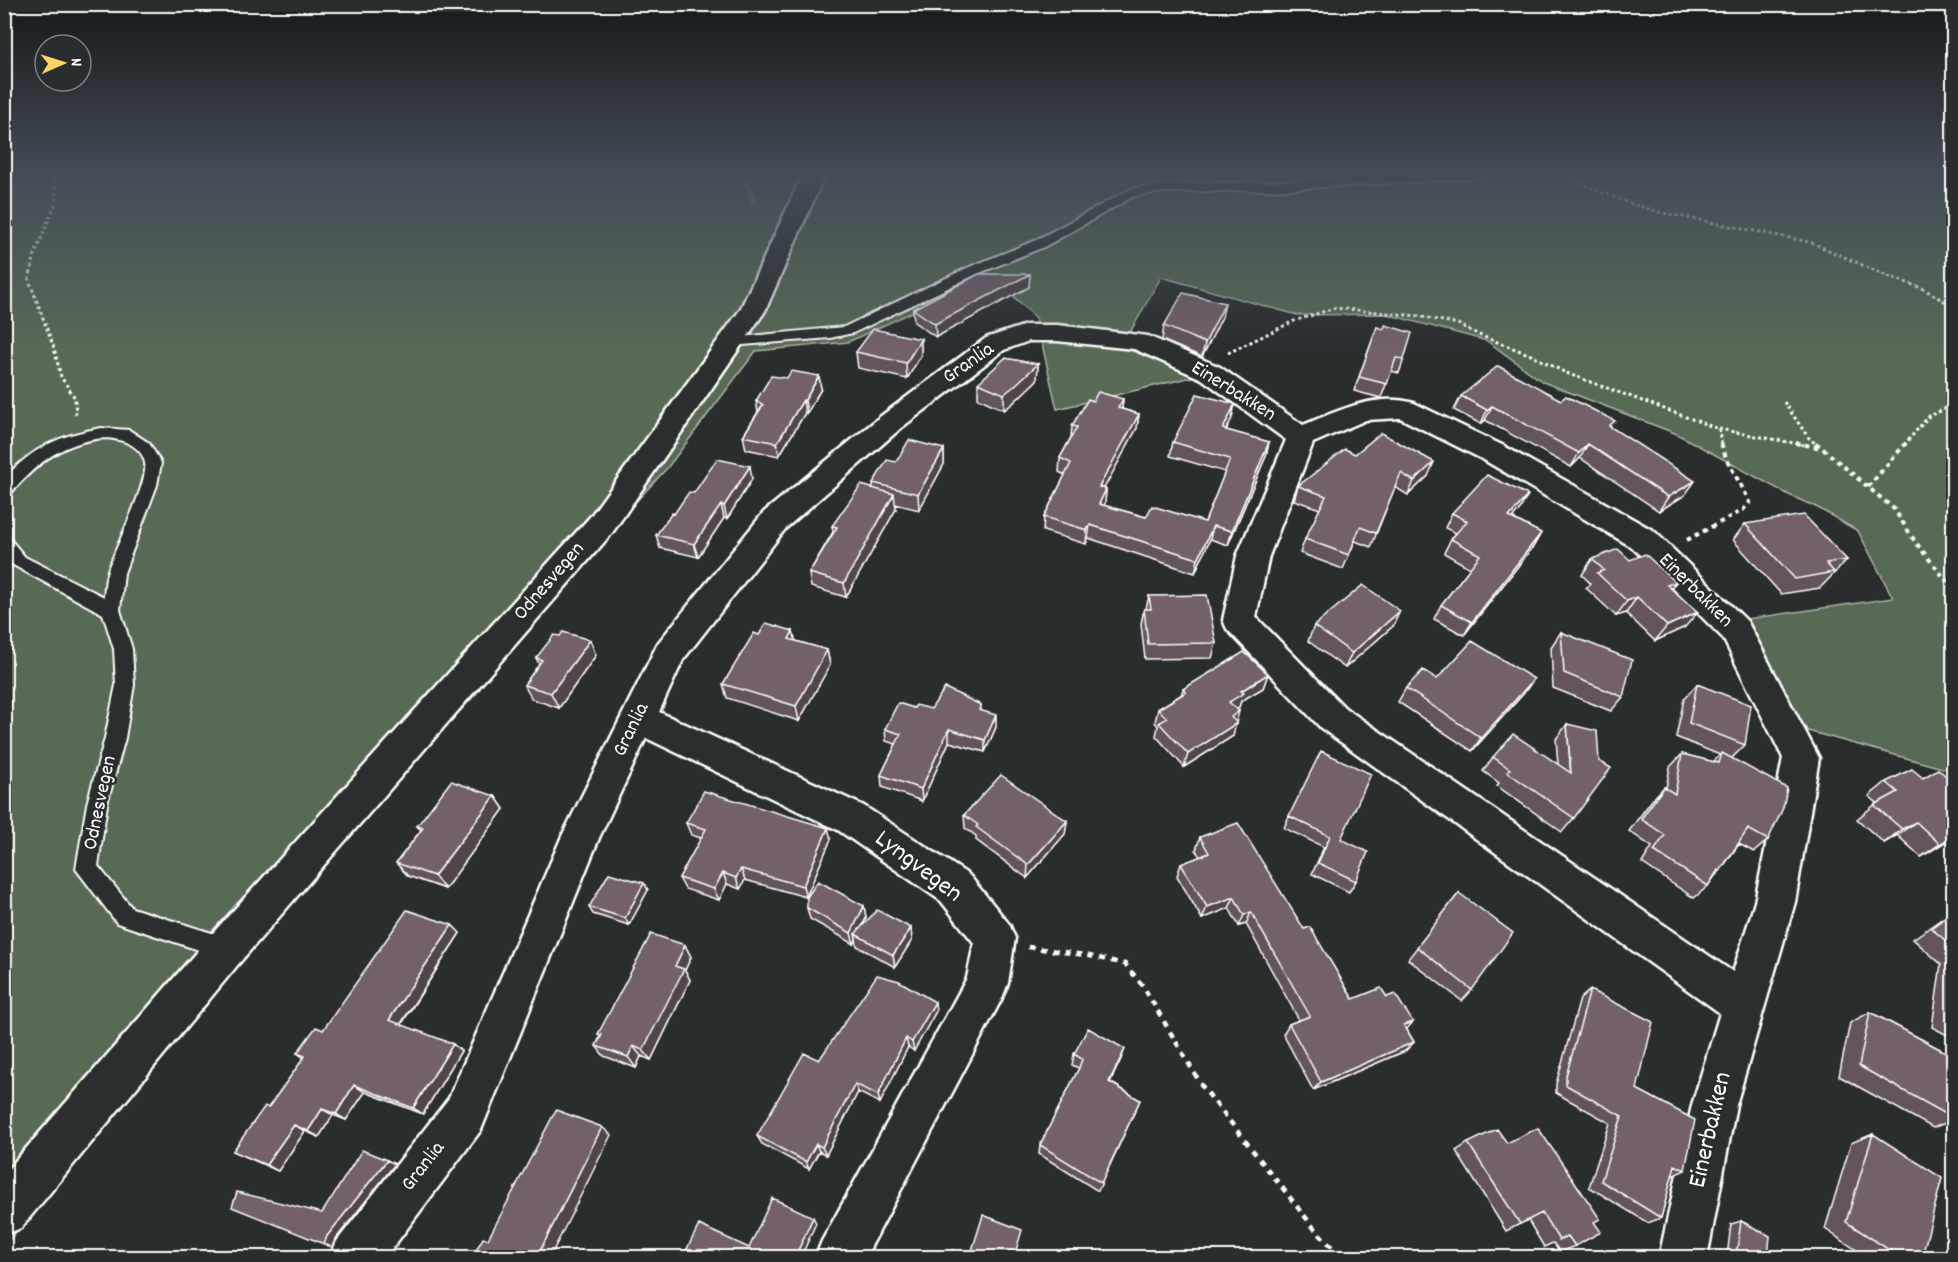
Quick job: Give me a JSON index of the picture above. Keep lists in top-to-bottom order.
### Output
{
  "streets": {
    "street": [
      "Granlia",
      "Einerbakken",
      "Odnesvegen",
      "Lyngvegen"
    ]
  },
  "crossings": [
    ["Granlia", "Einerbakken"],
    ["Granlia", "Lyngvegen"]
  ],
  "north": "right"
}
